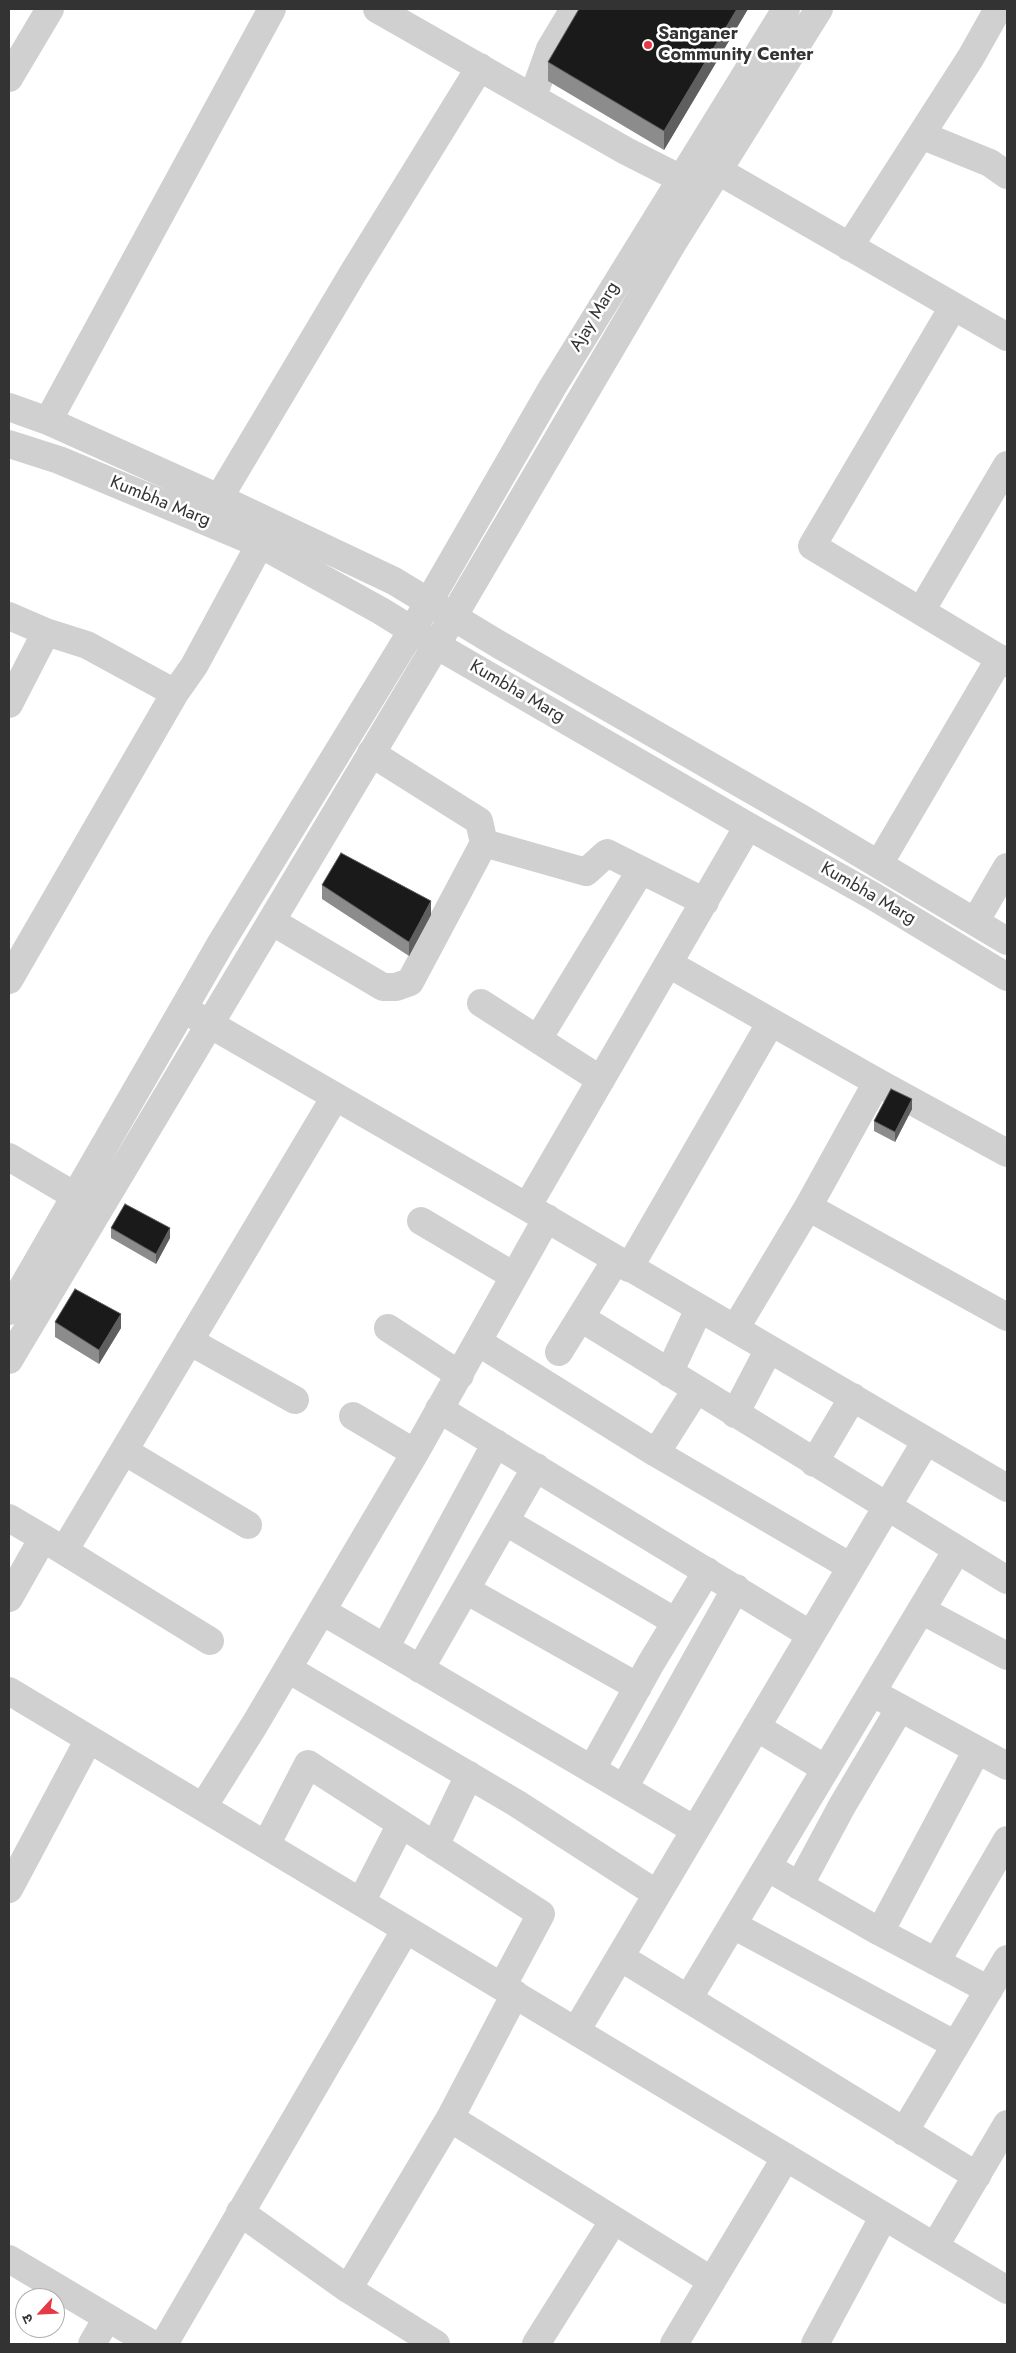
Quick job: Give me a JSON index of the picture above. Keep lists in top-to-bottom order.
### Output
{
  "streets": {
    "street": ["Ajay Marg", "Kumbha Marg"]
  },
  "crossings": [
    ["Ajay Marg", "Kumbha Marg"]
  ],
  "places": ["Sanganer Community Center"],
  "north": "bottom left"
}
